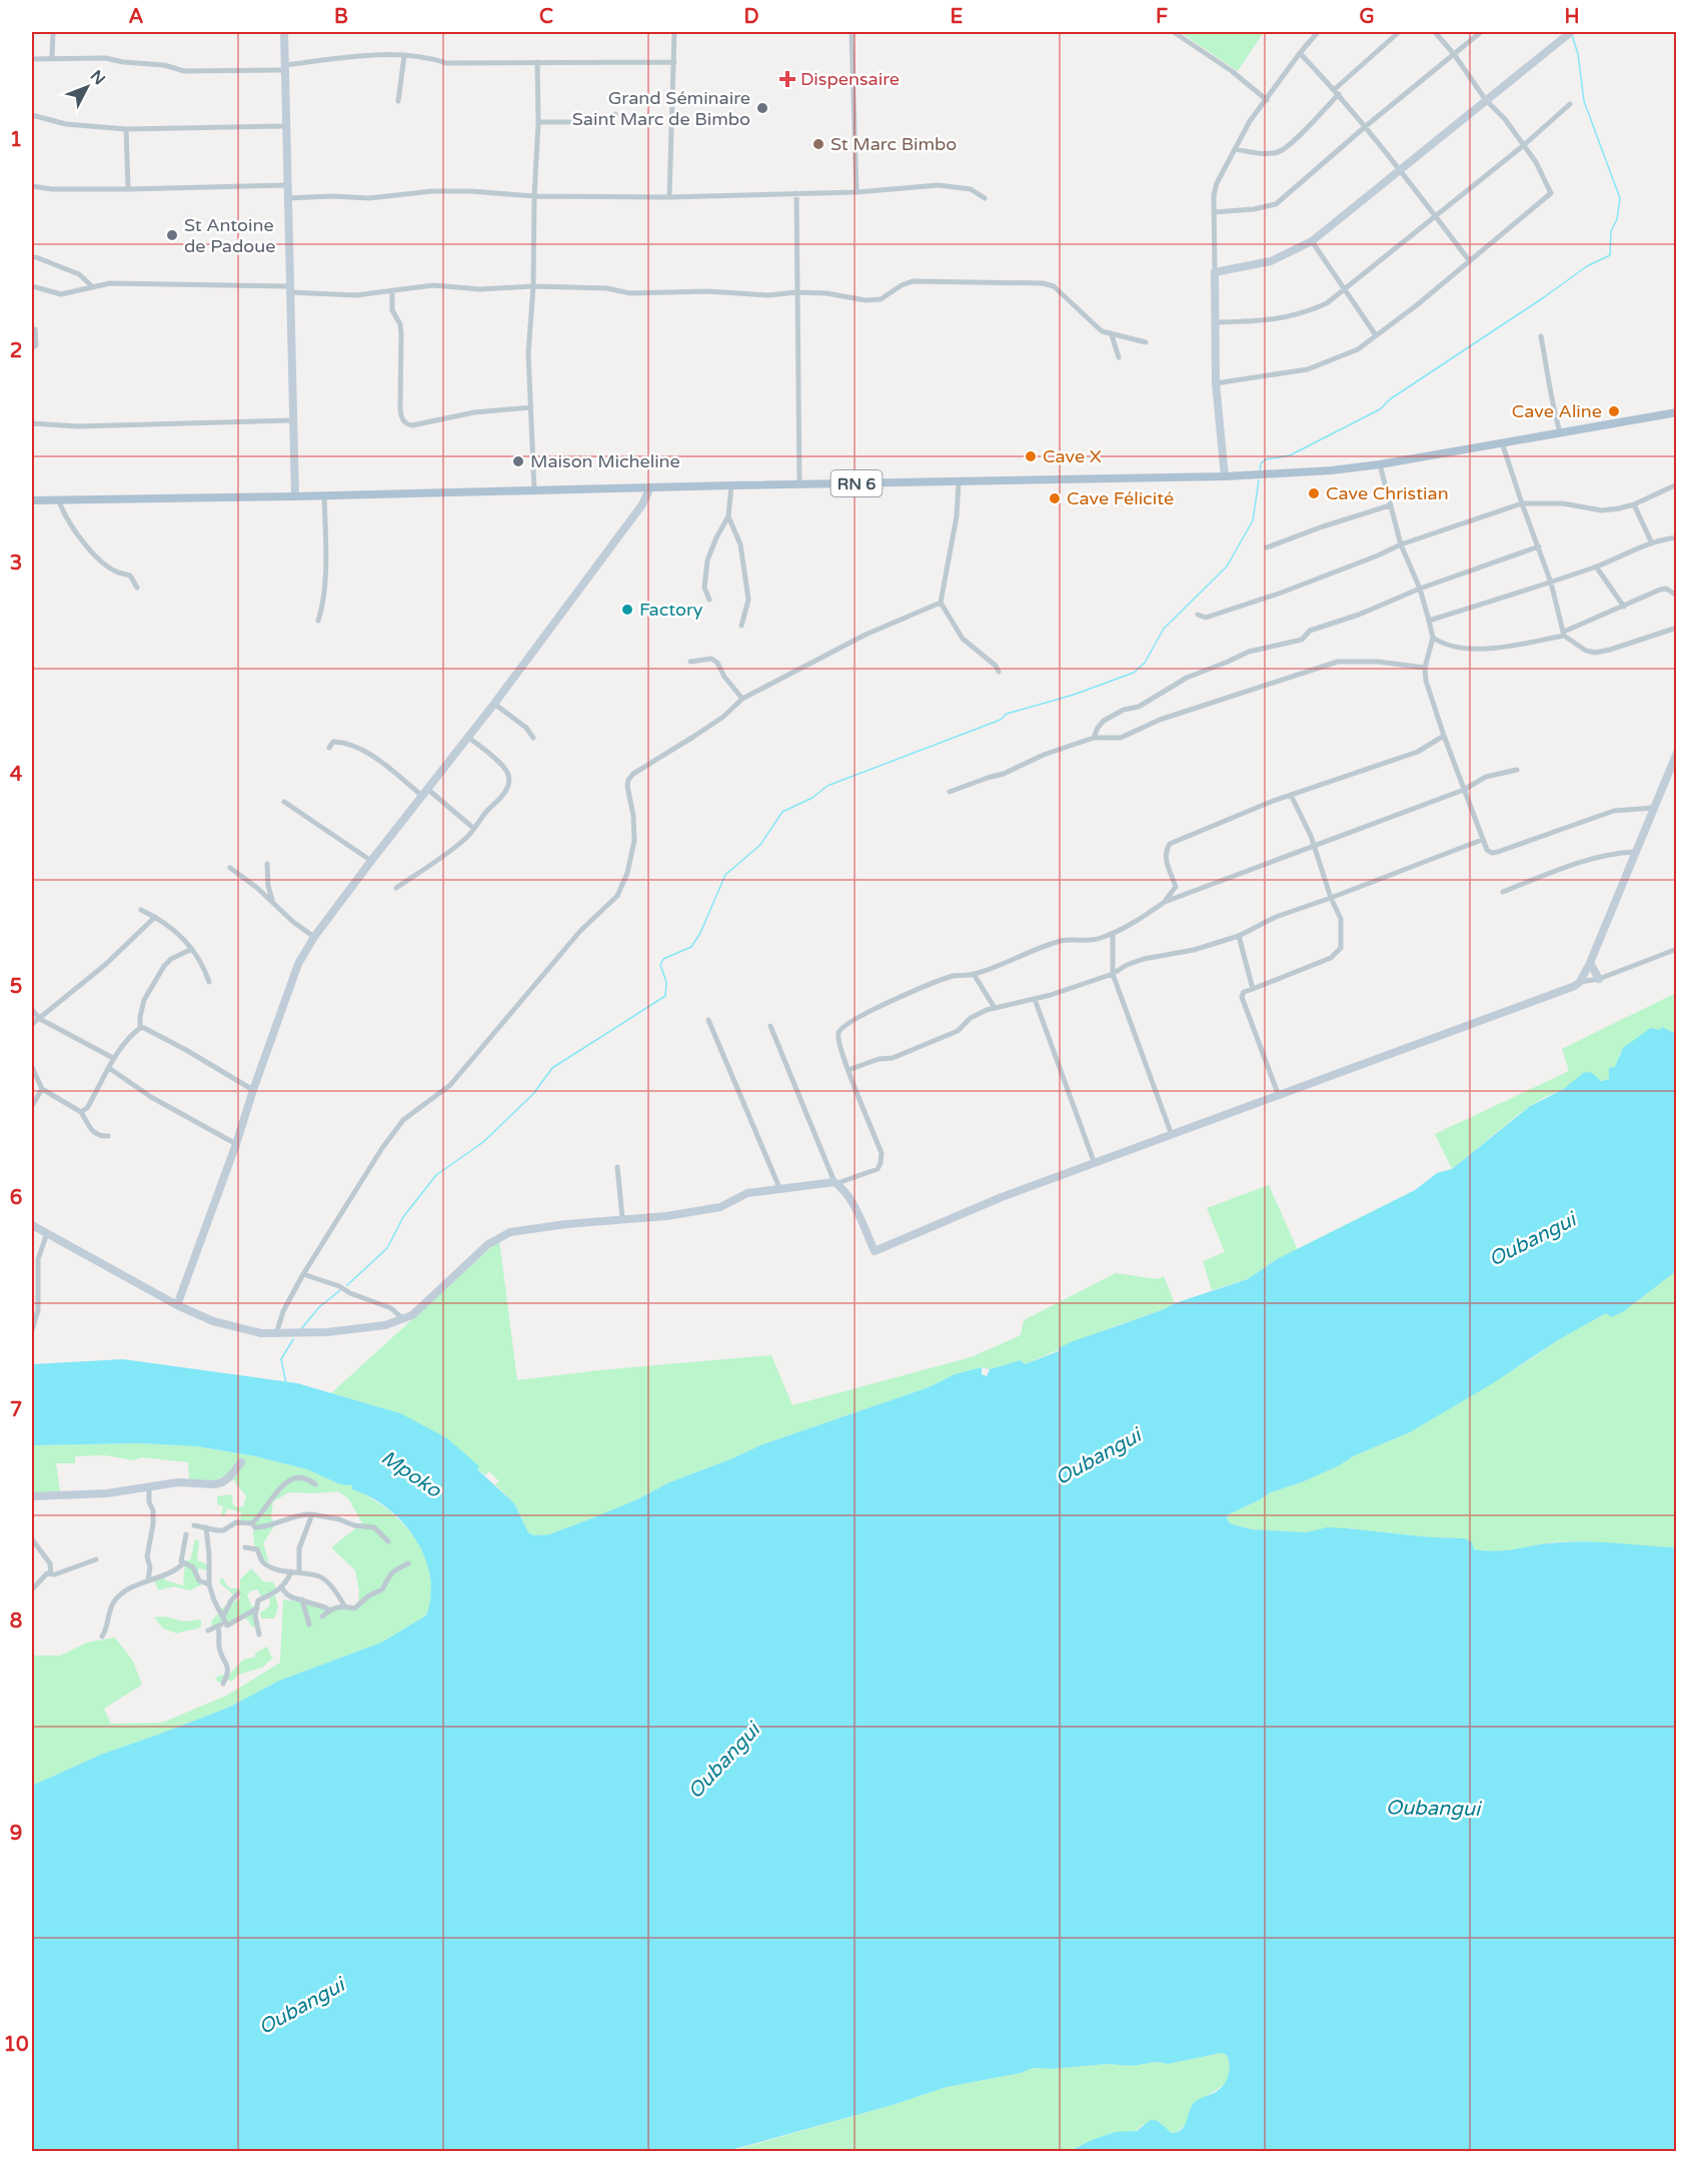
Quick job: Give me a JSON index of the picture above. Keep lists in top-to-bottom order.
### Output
{
  "streets": {
    "main road": ["RN 6"]
  },
  "water": ["Oubangui", "Mpoko"],
  "places": {
    "health": ["Dispensaire"],
    "other": [
      "Grand Séminaire Saint Marc de Bimbo",
      "St Marc Bimbo",
      "St Antoine de Padoue",
      "Cave Aline",
      "Cave X",
      "Maison Micheline",
      "Cave Christian",
      "Cave Félicité",
      "Factory"
    ]
  },
  "north": "top right",
  "grid": {
    "columns": [
      "A",
      "B",
      "C",
      "D",
      "E",
      "F",
      "G",
      "H"
    ],
    "rows": [
      "1",
      "2",
      "3",
      "4",
      "5",
      "6",
      "7",
      "8",
      "9",
      "10"
    ]
  }
}
